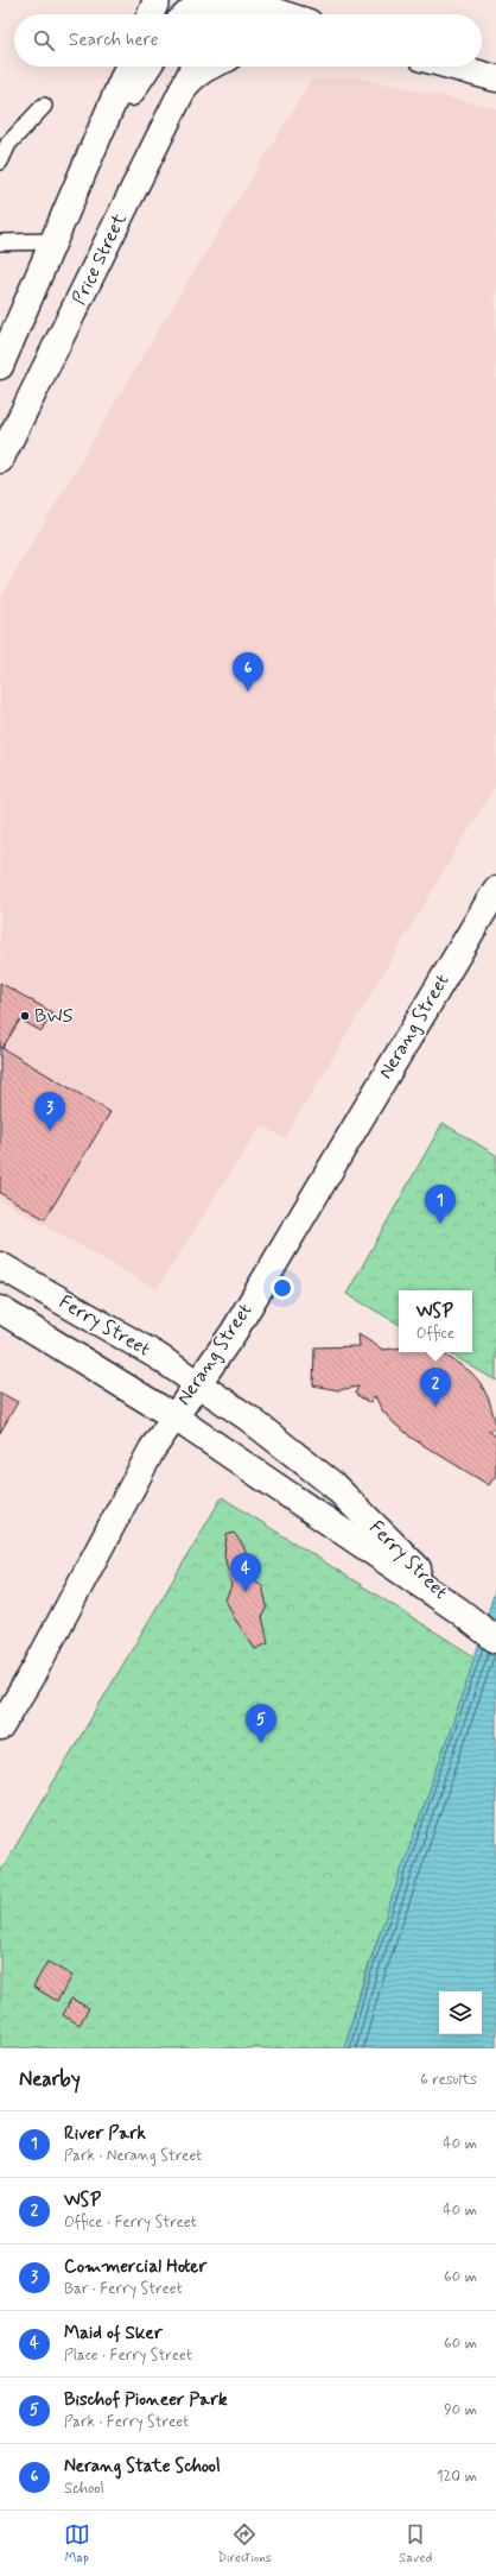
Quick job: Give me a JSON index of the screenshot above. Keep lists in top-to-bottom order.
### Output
{
  "streets": {
    "main road": ["Price Street", "Nerang Street", "Ferry Street"]
  },
  "crossings": [
    ["Nerang Street", "Ferry Street"]
  ],
  "places": ["BWS"],
  "page": {
    "search": "Search here",
    "pins": [
      "6",
      "3",
      "1",
      "2",
      "4",
      "5"
    ],
    "popup": ["WSP", "Office"],
    "heading": ["Nearby", "6 results"],
    "list": [
      {
        "mark": "1",
        "name": "River Park",
        "note": "Park · Nerang Street",
        "value": "40 m"
      },
      {
        "mark": "2",
        "name": "WSP",
        "note": "Office · Ferry Street",
        "value": "40 m"
      },
      {
        "mark": "3",
        "name": "Commercial Hoter",
        "note": "Bar · Ferry Street",
        "value": "60 m"
      },
      {
        "mark": "4",
        "name": "Maid of Sker",
        "note": "Place · Ferry Street",
        "value": "60 m"
      },
      {
        "mark": "5",
        "name": "Bischof Pioneer Park",
        "note": "Park · Ferry Street",
        "value": "90 m"
      },
      {
        "mark": "6",
        "name": "Nerang State School",
        "note": "School",
        "value": "120 m"
      }
    ],
    "nav": ["Map", "Directions", "Saved"]
  }
}
